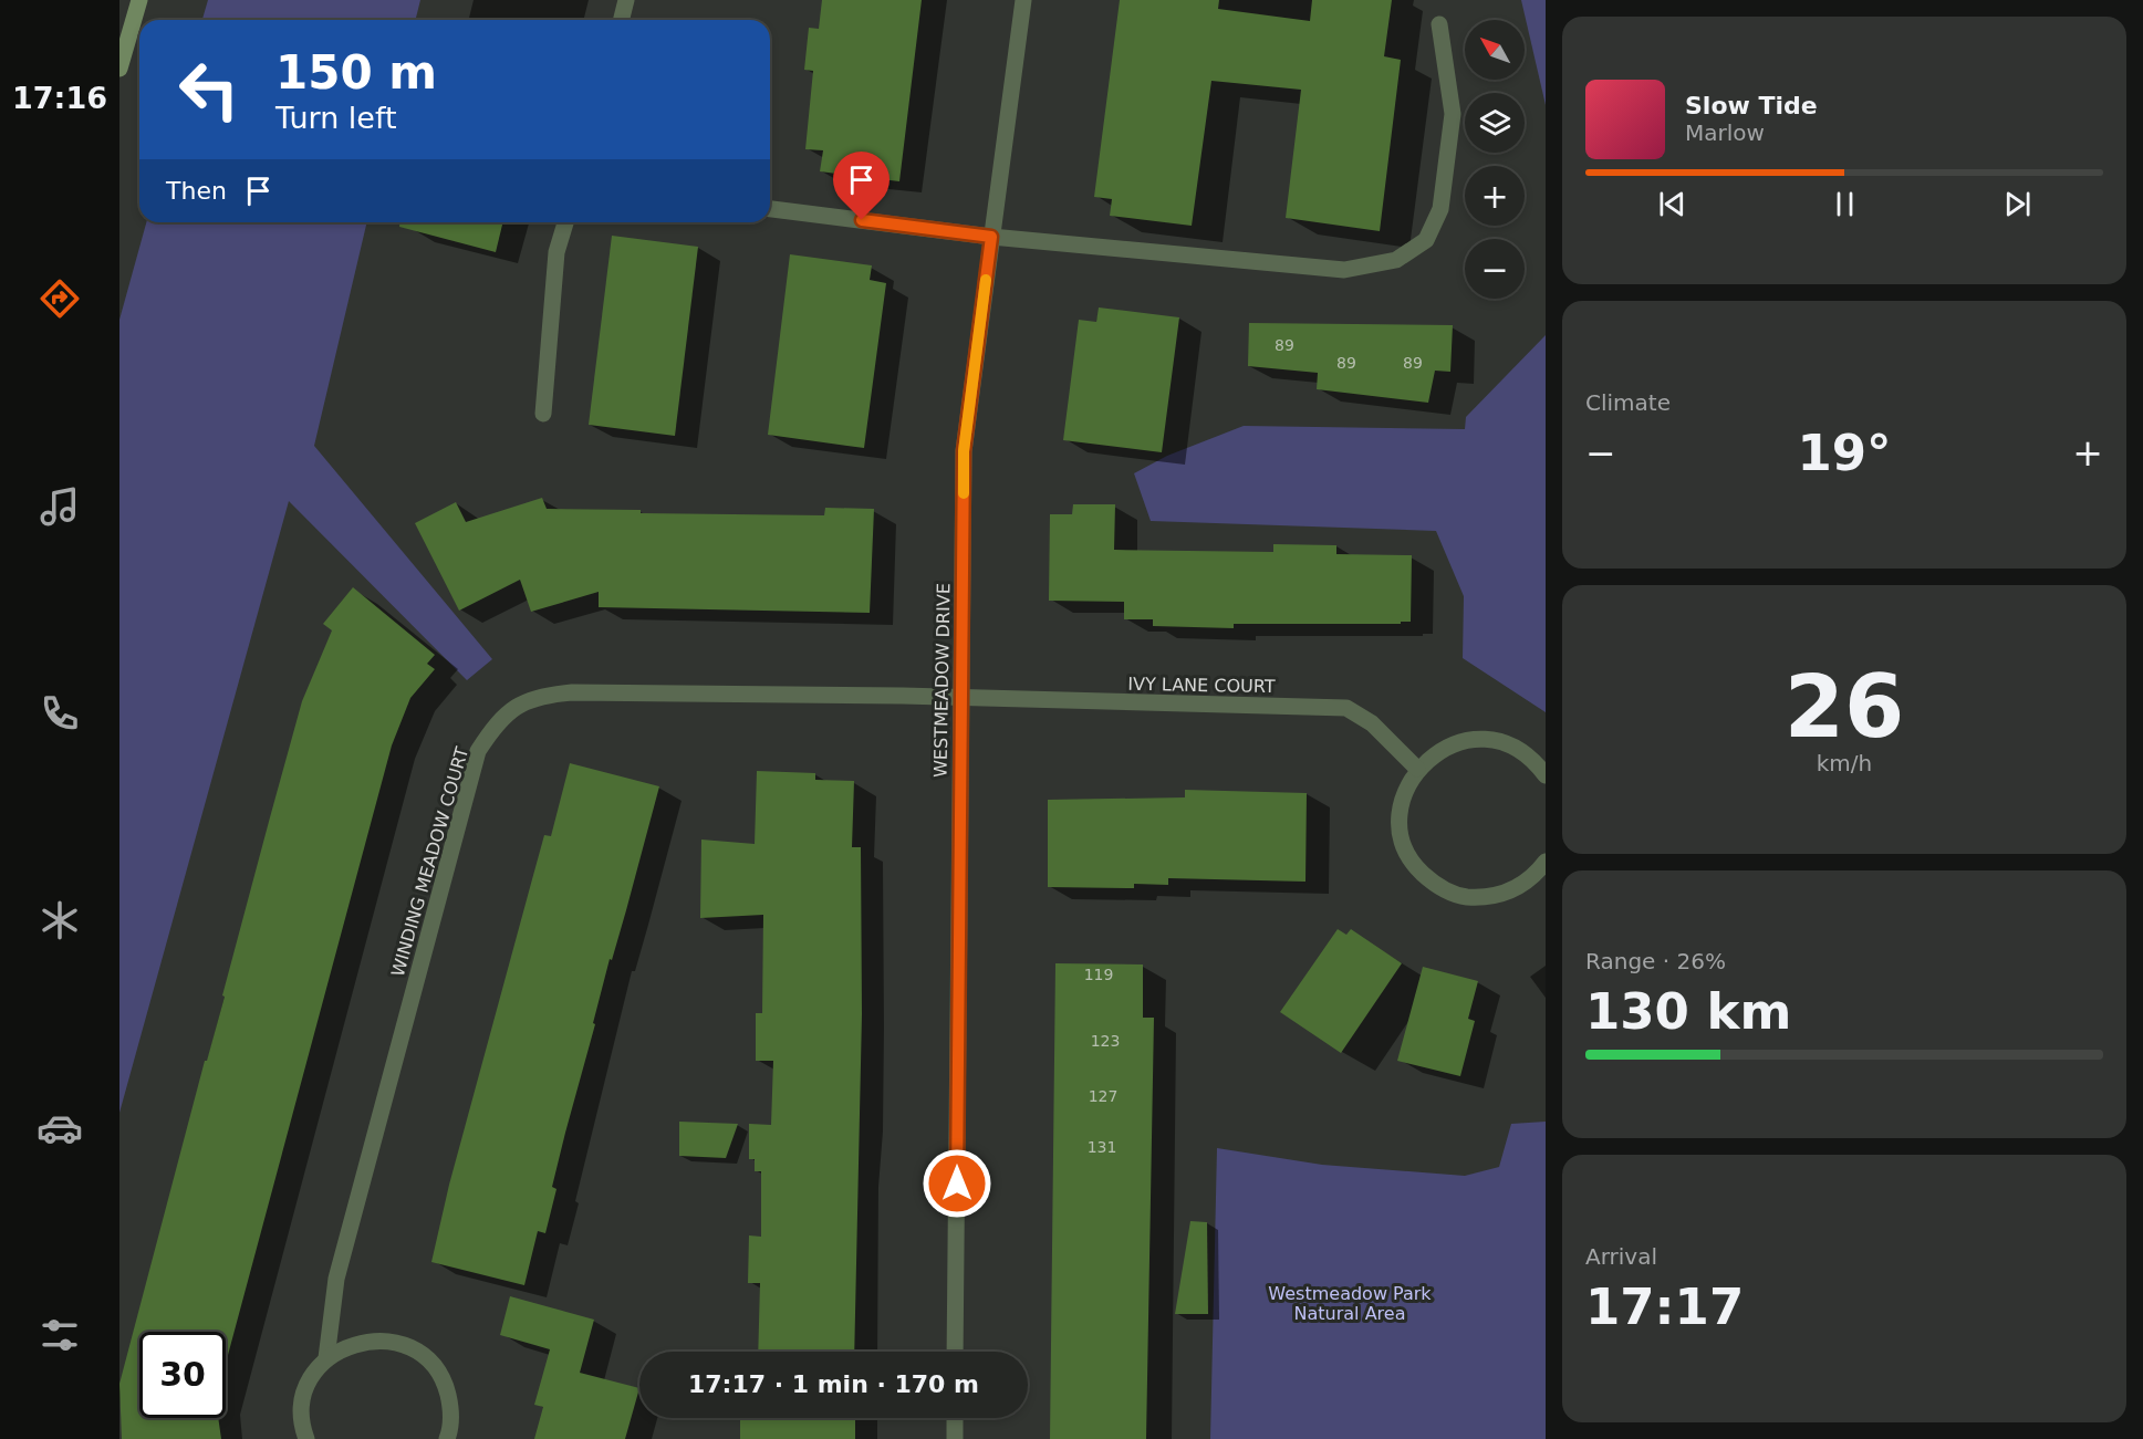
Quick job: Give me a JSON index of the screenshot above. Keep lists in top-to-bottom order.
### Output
{
  "streets": {
    "street": ["WESTMEADOW DRIVE", "IVY LANE COURT", "WINDING MEADOW COURT"]
  },
  "crossings": [
    ["WESTMEADOW DRIVE", "IVY LANE COURT"],
    ["WESTMEADOW DRIVE", "WINDING MEADOW COURT"],
    ["IVY LANE COURT", "WINDING MEADOW COURT"]
  ],
  "parks": ["Westmeadow Park Natural Area"],
  "house_numbers": [
    "89",
    "89",
    "89",
    "119",
    "123",
    "127",
    "131"
  ],
  "north": "top left",
  "page": {
    "tabs": "17:16",
    "map_buttons": ["+", "−"],
    "turn": ["150 m", "Turn left"],
    "song": ["Slow Tide", "Marlow"],
    "then": "Then",
    "tile": [
      "Climate",
      ["26", "km/h"],
      ["Range · 26%", "130 km"],
      ["Arrival", "17:17"]
    ],
    "heat": ["−", "19°", "+"],
    "limit": "30",
    "trip": "17:17 · 1 min · 170 m"
  }
}
